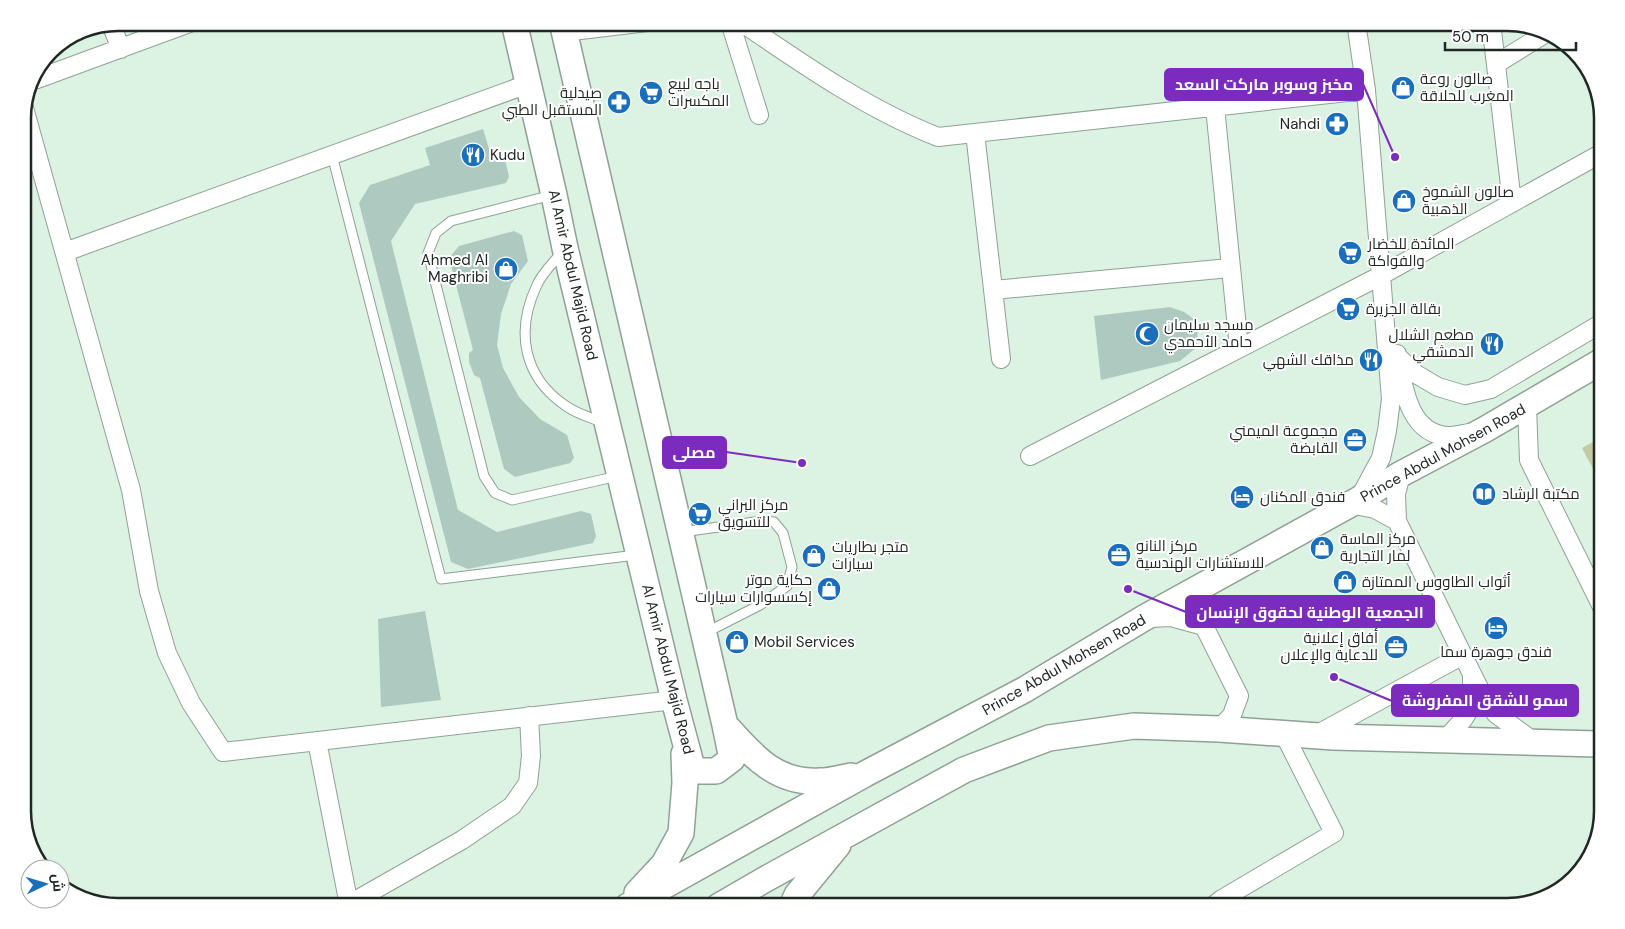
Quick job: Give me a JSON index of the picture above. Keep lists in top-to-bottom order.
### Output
{
  "streets": {
    "main road": ["Al Amir Abdul Majid Road", "Prince Abdul Mohsen Road"]
  },
  "places": {
    "shop": [
      "صالون روعة المغرب للحلاقة",
      "صالون الشموخ الذهبية",
      "Ahmed Al Maghribi",
      "مركز الماسة لمار التجارية",
      "متجر بطاريات سيارات",
      "أثواب الطاووس الممتازة",
      "حكاية موتر إكسسوارات سيارات",
      "Mobil Services"
    ],
    "supermarket": [
      "باجه لبيع المكسرات",
      "المائدة للخضار والفواكة",
      "بقالة الجزيرة",
      "مركز البراني للتسويق"
    ],
    "pharmacy": ["صيدلية المستقبل الطبي", "Nahdi"],
    "restaurant": ["Kudu", "مطعم الشلال الدمشقي", "مذاقك الشهي"],
    "other": [
      "مخبز وسوبر ماركت السعد",
      "مصلى",
      "الجمعية الوطنية لحقوق الإنسان",
      "سمو للشقق المفروشة"
    ],
    "mosque": ["مسجد سليمان حامد الأحمدي"],
    "office": ["مجموعة الميمني القابضة", "مركز النانو للاستشارات الهندسية", "أفاق إعلانية للدعاية والإعلان"],
    "library": ["مكتبة الرشاد"],
    "hotel": ["فندق المكنان", "فندق جوهرة سما"]
  },
  "scale_bar": "50 m",
  "north": "right"
}
